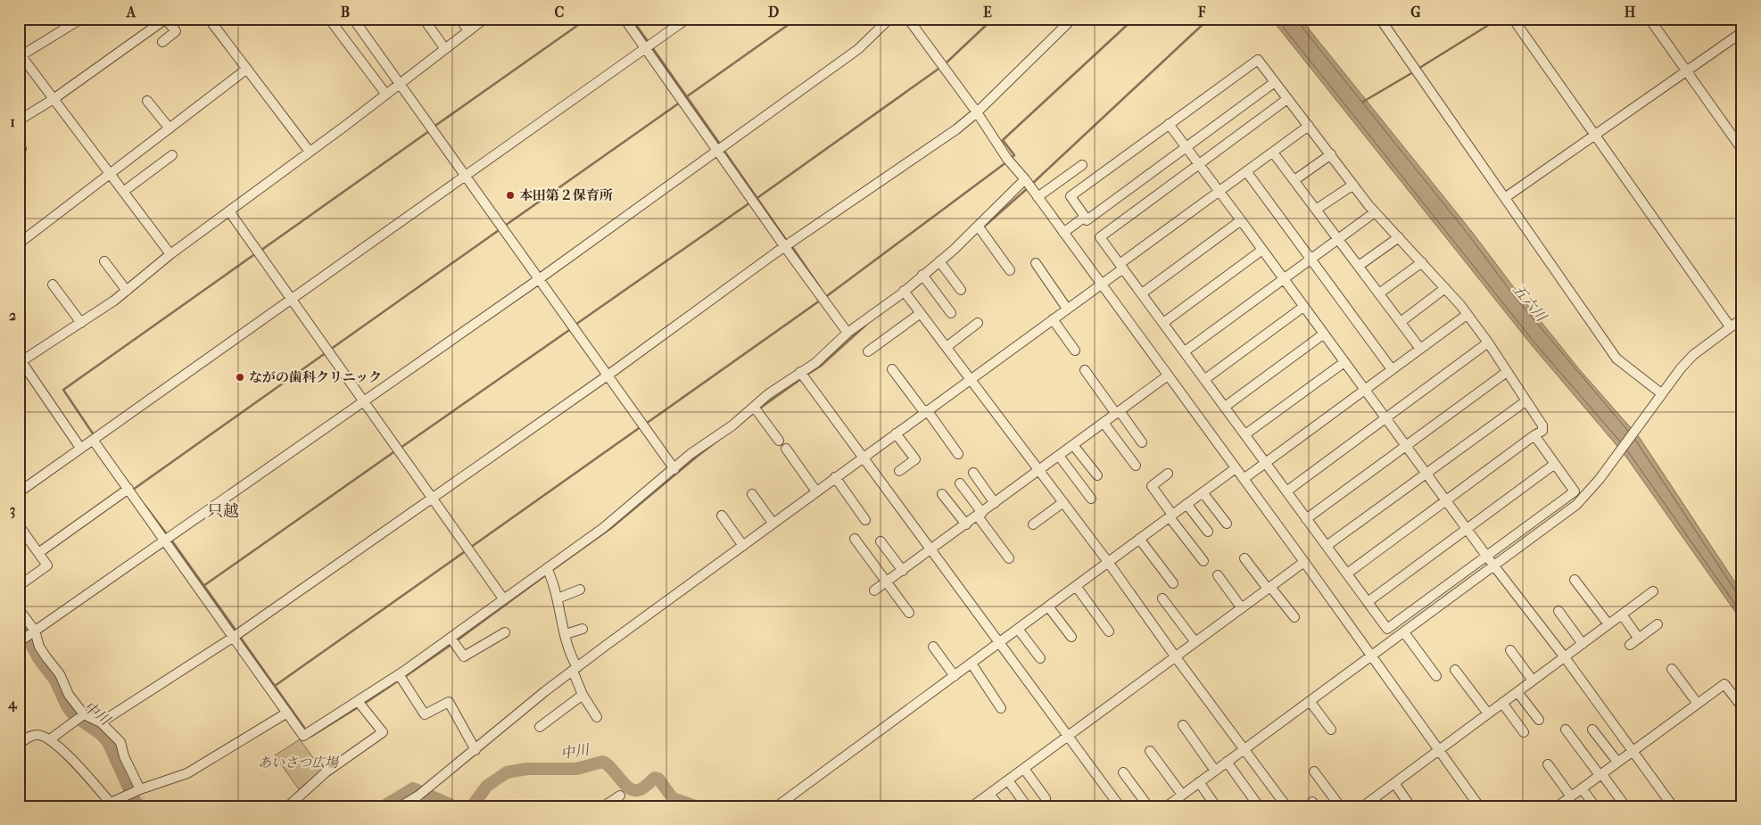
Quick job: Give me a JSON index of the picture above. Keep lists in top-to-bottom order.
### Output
{
  "districts": ["只越"],
  "water": ["五六川", "中川"],
  "parks": ["あいさつ広場"],
  "places": ["本田第２保育所", "ながの歯科クリニック"],
  "grid": {
    "columns": [
      "A",
      "B",
      "C",
      "D",
      "E",
      "F",
      "G",
      "H"
    ],
    "rows": [
      "1",
      "2",
      "3",
      "4"
    ]
  }
}
